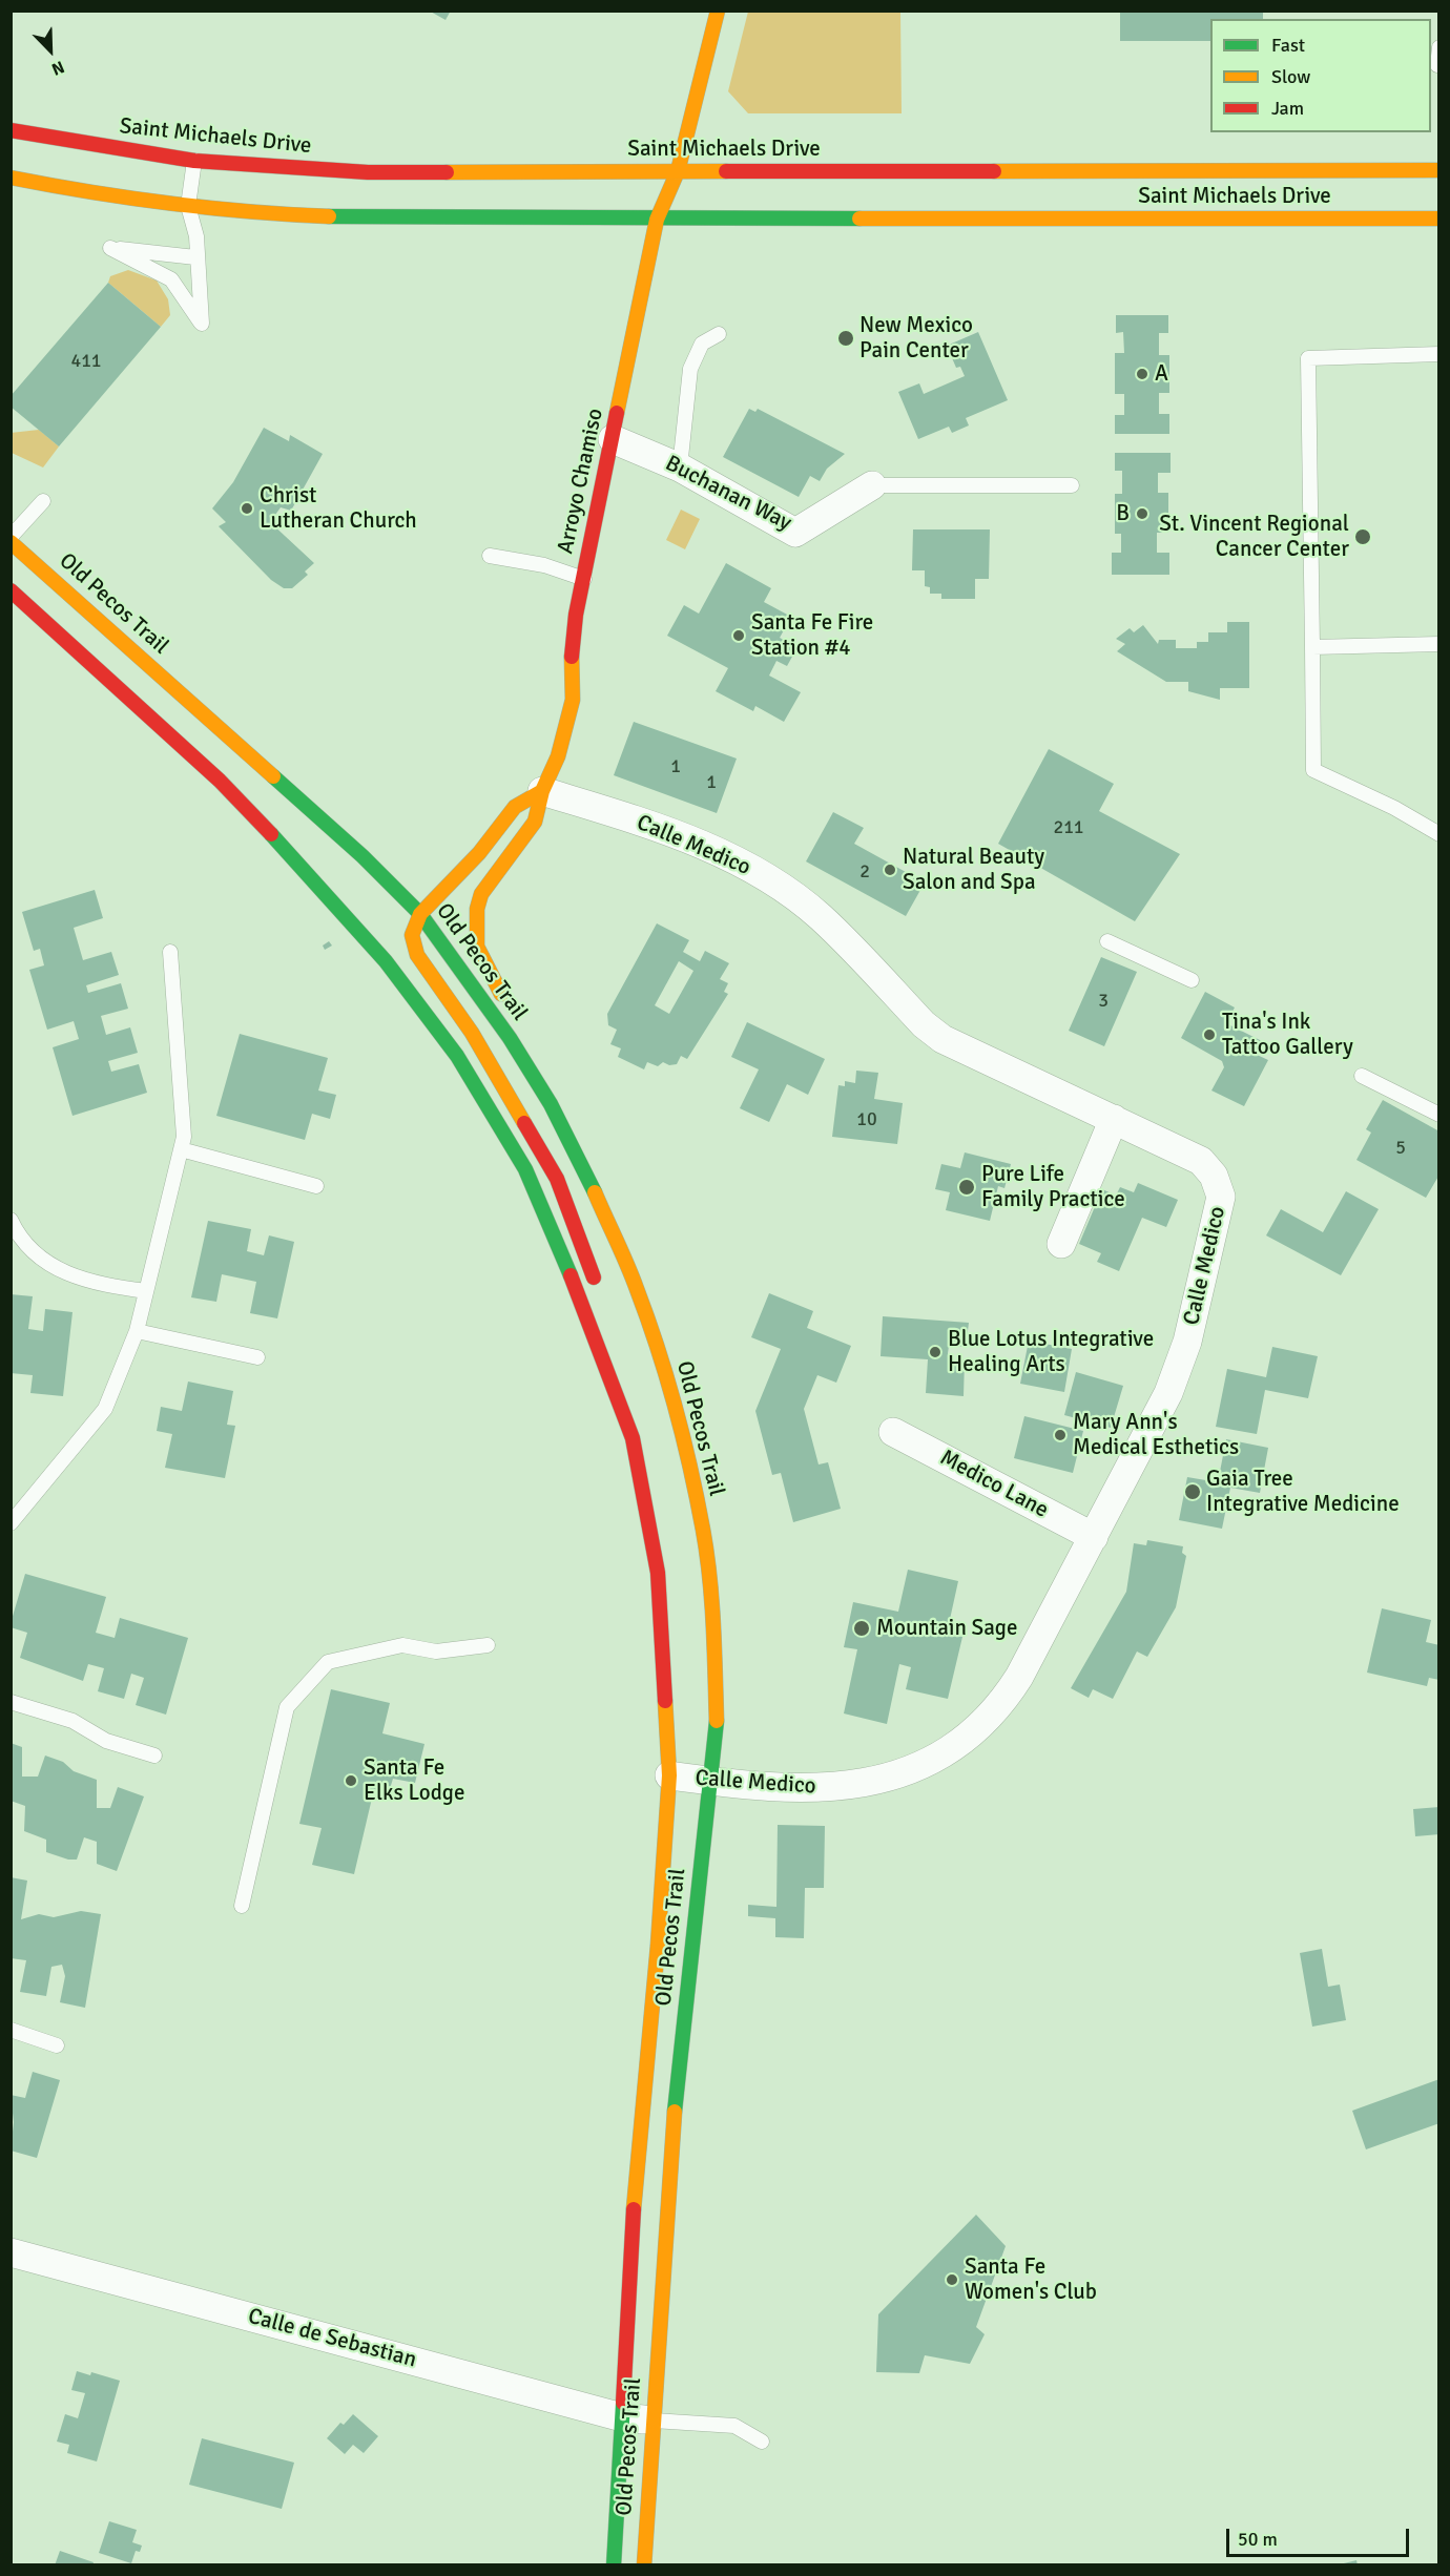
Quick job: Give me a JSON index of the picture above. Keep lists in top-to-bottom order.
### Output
{
  "streets": {
    "main road": ["Saint Michaels Drive", "Arroyo Chamiso", "Old Pecos Trail"],
    "street": [
      "Buchanan Way",
      "Calle Medico",
      "Medico Lane",
      "Calle de Sebastian"
    ]
  },
  "crossings": [
    ["Saint Michaels Drive", "Arroyo Chamiso"],
    ["Arroyo Chamiso", "Buchanan Way"],
    ["Arroyo Chamiso", "Calle Medico"],
    ["Old Pecos Trail", "Calle Medico"],
    ["Old Pecos Trail", "Calle de Sebastian"],
    ["Calle Medico", "Medico Lane"]
  ],
  "places": [
    "New Mexico Pain Center",
    "A",
    "Christ Lutheran Church",
    "B",
    "St. Vincent Regional Cancer Center",
    "Santa Fe Fire Station #4",
    "Natural Beauty Salon and Spa",
    "Tina's Ink Tattoo Gallery",
    "Pure Life Family Practice",
    "Blue Lotus Integrative Healing Arts",
    "Mary Ann's Medical Esthetics",
    "Gaia Tree Integrative Medicine",
    "Mountain Sage",
    "Santa Fe Elks Lodge",
    "Santa Fe Women's Club"
  ],
  "house_numbers": [
    "411",
    "1",
    "1",
    "211",
    "2",
    "3",
    "10",
    "5"
  ],
  "legend": ["Fast", "Slow", "Jam"],
  "scale_bar": "50 m",
  "north": "bottom right"
}
